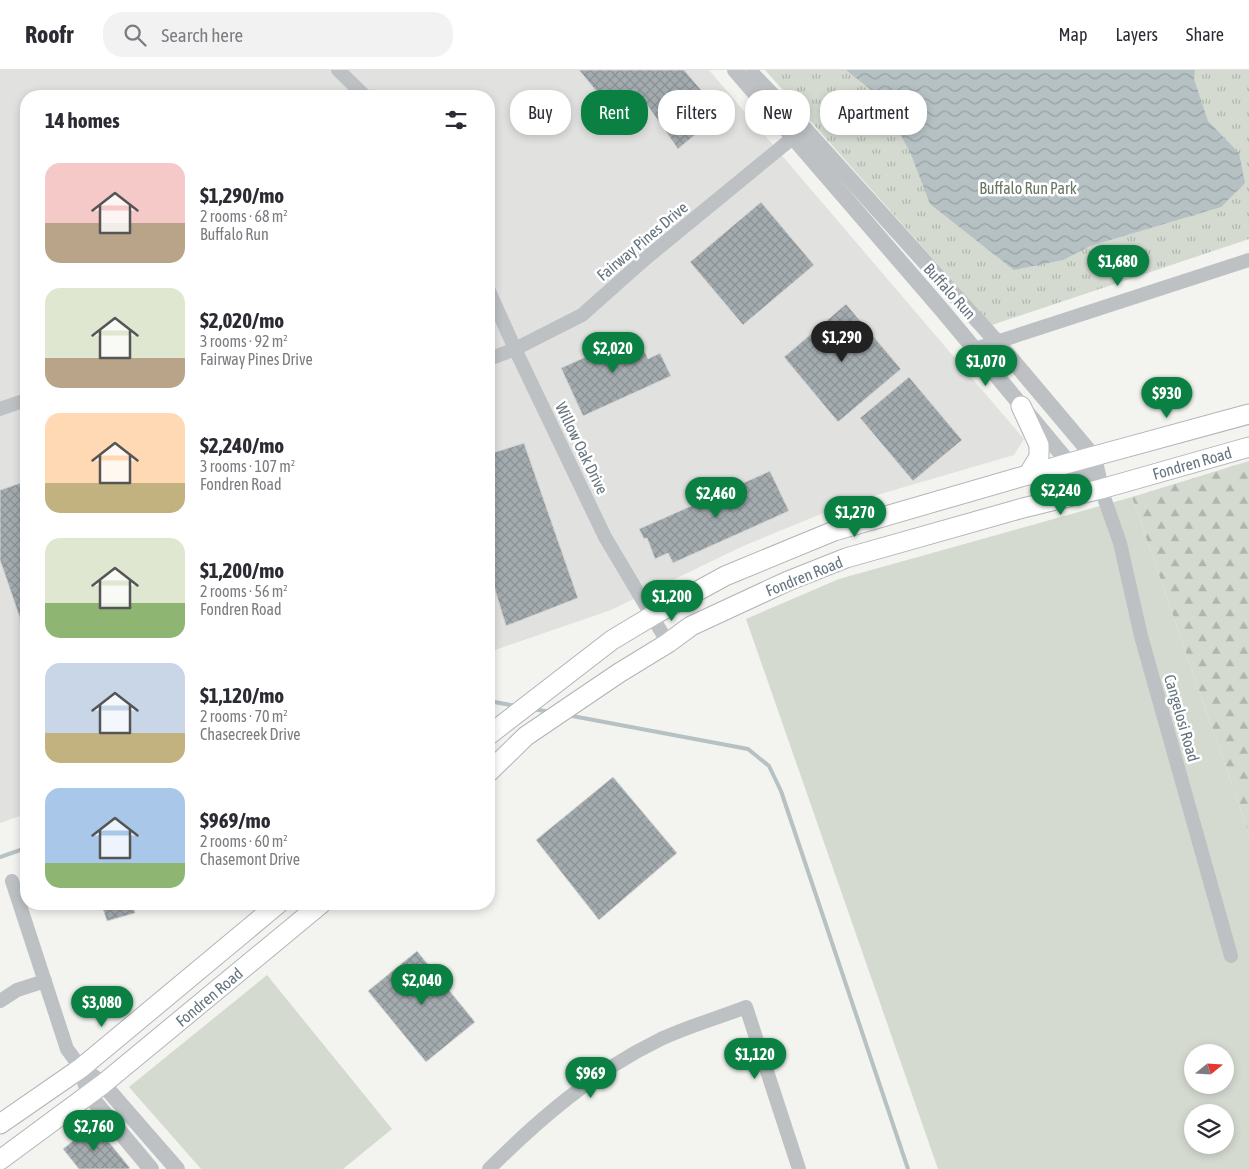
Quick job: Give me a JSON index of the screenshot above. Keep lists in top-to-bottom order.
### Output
{
  "streets": {
    "main road": ["Fondren Road"],
    "street": [
      "Fairway Pines Drive",
      "Buffalo Run",
      "Willow Oak Drive",
      "Cangelosi Road"
    ]
  },
  "crossings": [
    ["Fairway Pines Drive", "Willow Oak Drive"],
    ["Buffalo Run", "Fondren Road"],
    ["Buffalo Run", "Cangelosi Road"],
    ["Willow Oak Drive", "Fondren Road"],
    ["Fondren Road", "Cangelosi Road"]
  ],
  "parks": ["Buffalo Run Park"],
  "north": "right",
  "page": {
    "header": "Roofr",
    "search": "Search here",
    "nav": ["Map", "Layers", "Share"],
    "chip": [
      "Buy",
      "Rent",
      "Filters",
      "New",
      "Apartment"
    ],
    "heading": "14 homes",
    "list": [
      {
        "name": "$1,290/mo",
        "note": "2 rooms · 68 m² · Buffalo Run"
      },
      {
        "name": "$2,020/mo",
        "note": "3 rooms · 92 m² · Fairway Pines Drive"
      },
      {
        "name": "$2,240/mo",
        "note": "3 rooms · 107 m² · Fondren Road"
      },
      {
        "name": "$1,200/mo",
        "note": "2 rooms · 56 m² · Fondren Road"
      },
      {
        "name": "$1,120/mo",
        "note": "2 rooms · 70 m² · Chasecreek Drive"
      },
      {
        "name": "$969/mo",
        "note": "2 rooms · 60 m² · Chasemont Drive"
      }
    ],
    "price": [
      "$1,680",
      "$1,290",
      "$2,020",
      "$1,070",
      "$930",
      "$2,240",
      "$2,460",
      "$1,270",
      "$1,200",
      "$2,040",
      "$3,080",
      "$1,120",
      "$969",
      "$2,760"
    ]
  }
}
